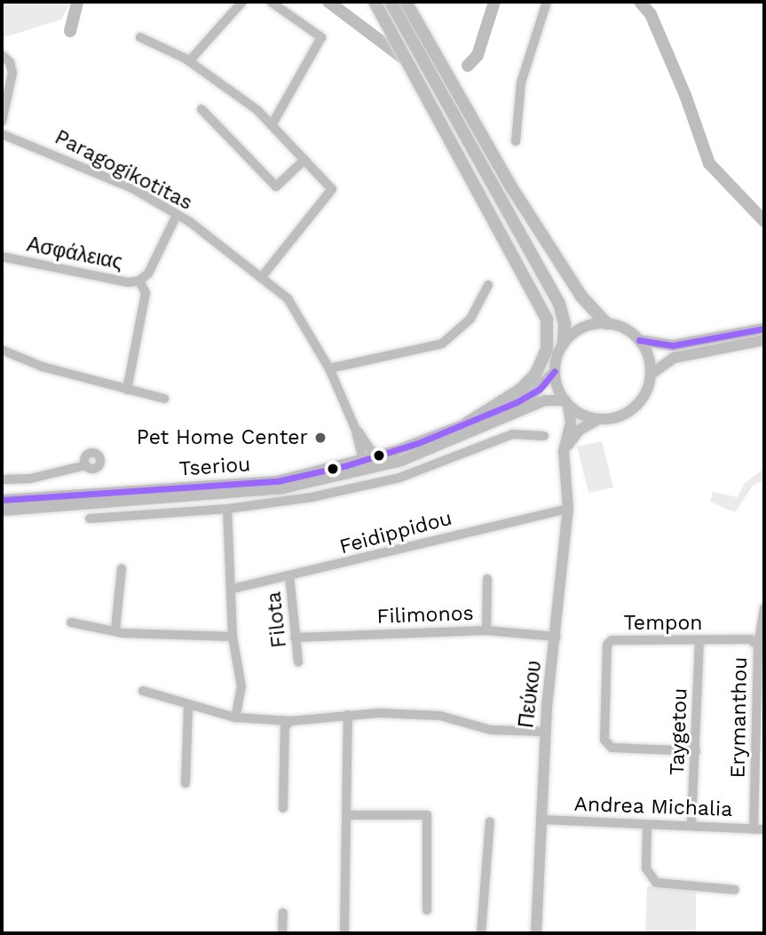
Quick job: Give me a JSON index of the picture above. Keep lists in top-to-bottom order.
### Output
{
  "streets": {
    "main road": ["Tseriou", "Πεύκου"],
    "street": [
      "Paragogikotitas",
      "Ασφάλειας",
      "Feidippidou",
      "Filimonos",
      "Filota",
      "Tempon",
      "Erymanthou",
      "Taygetou",
      "Andrea Michalia"
    ]
  },
  "crossings": [
    ["Paragogikotitas", "Ασφάλειας"],
    ["Paragogikotitas", "Tseriou"],
    ["Tseriou", "Πεύκου"],
    ["Feidippidou", "Filota"],
    ["Feidippidou", "Πεύκου"],
    ["Filimonos", "Filota"],
    ["Filimonos", "Πεύκου"],
    ["Tempon", "Erymanthou"],
    ["Tempon", "Taygetou"],
    ["Πεύκου", "Andrea Michalia"],
    ["Erymanthou", "Andrea Michalia"],
    ["Taygetou", "Andrea Michalia"]
  ],
  "places": ["Pet Home Center"]
}
